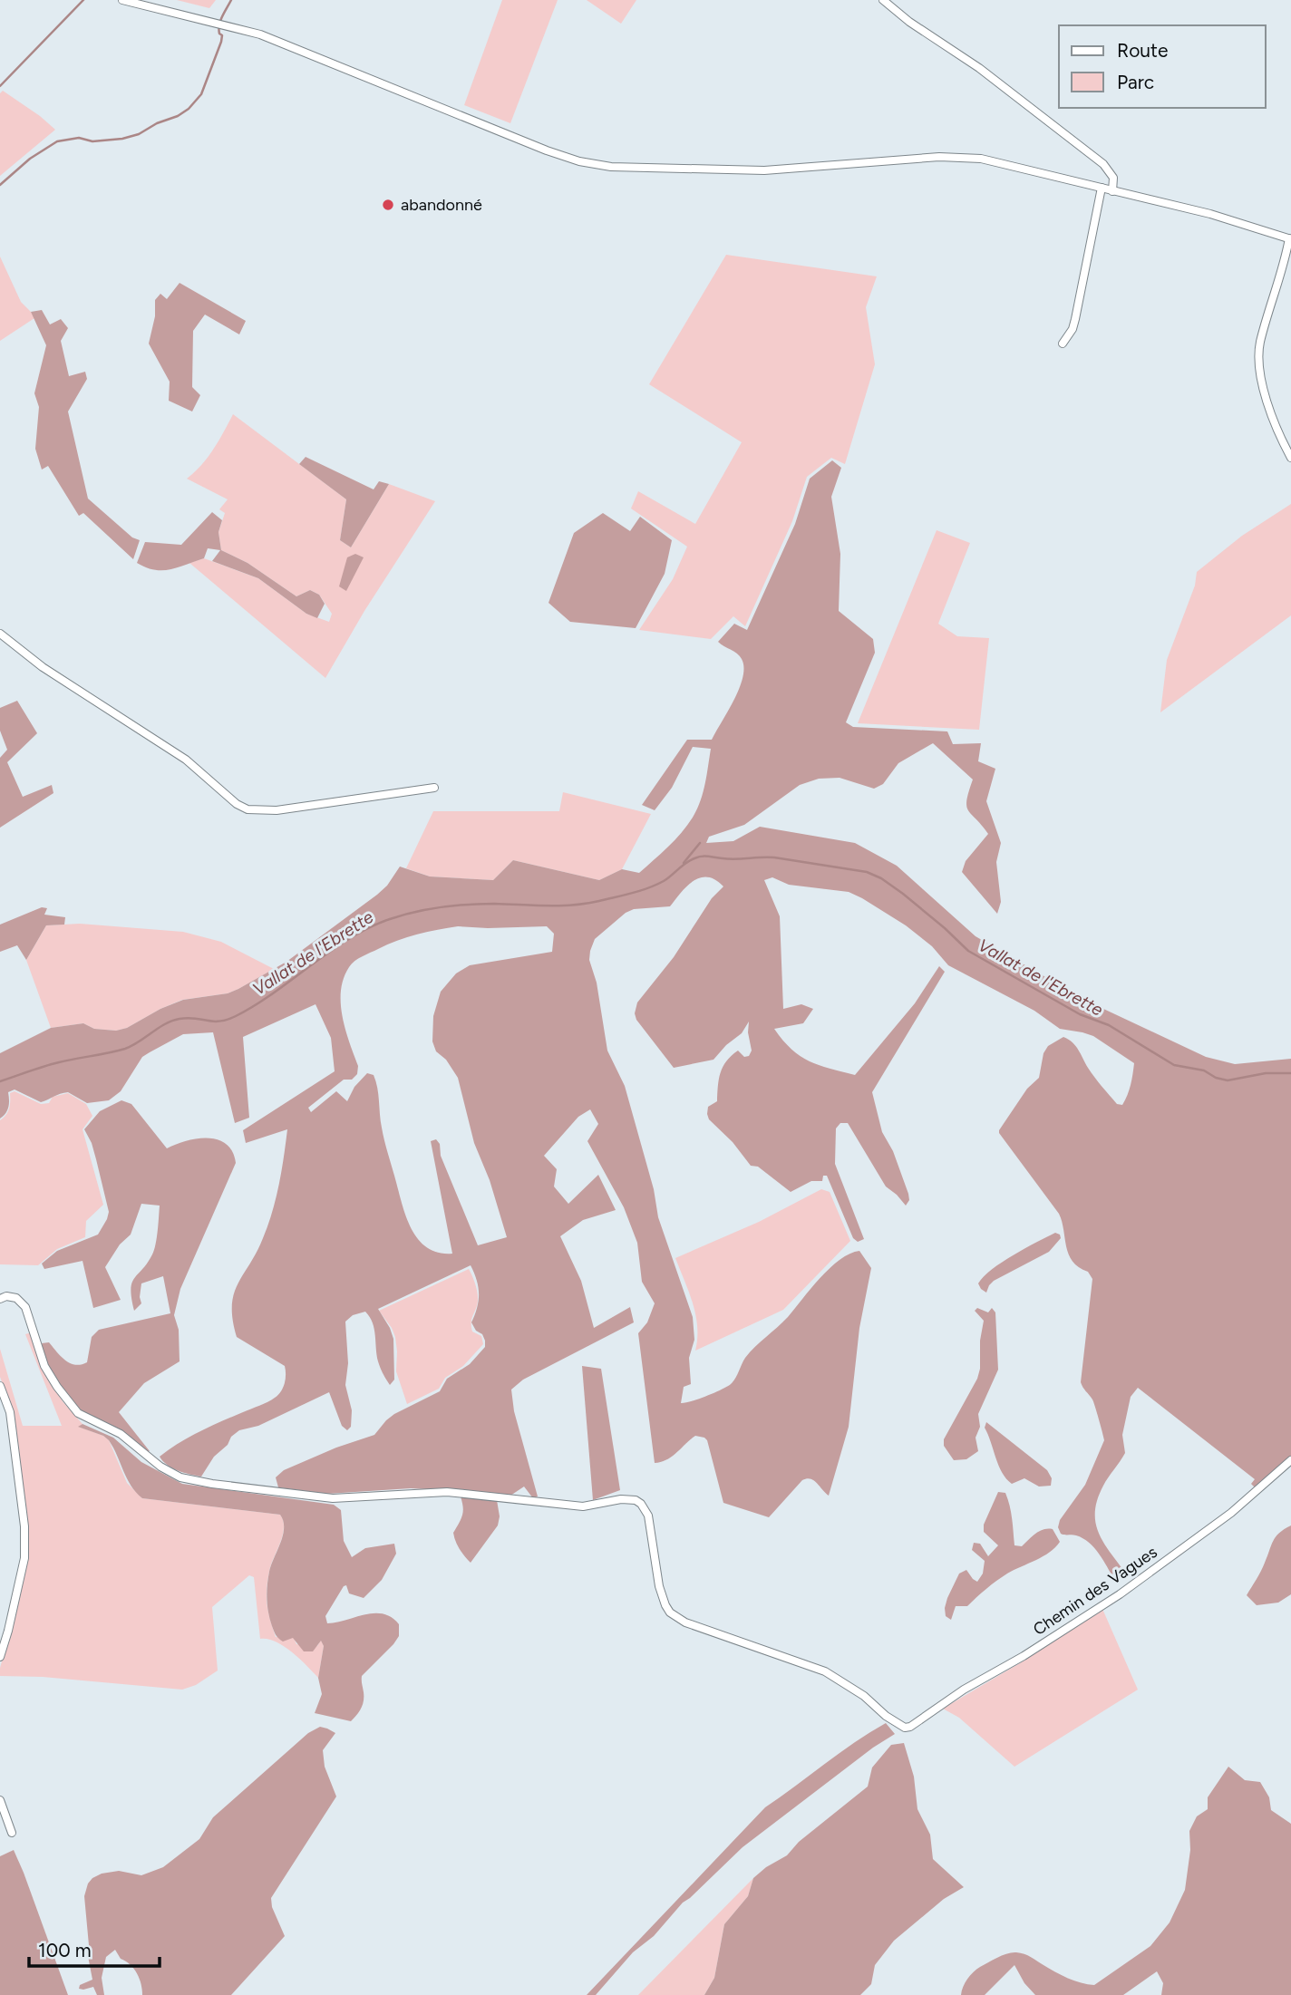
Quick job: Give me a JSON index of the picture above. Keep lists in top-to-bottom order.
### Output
{
  "streets": {
    "street": ["Chemin des Vagues"]
  },
  "water": ["Vallat de l'Ebrette"],
  "places": ["abandonné"],
  "legend": ["Route", "Parc"],
  "scale_bar": "100 m"
}
